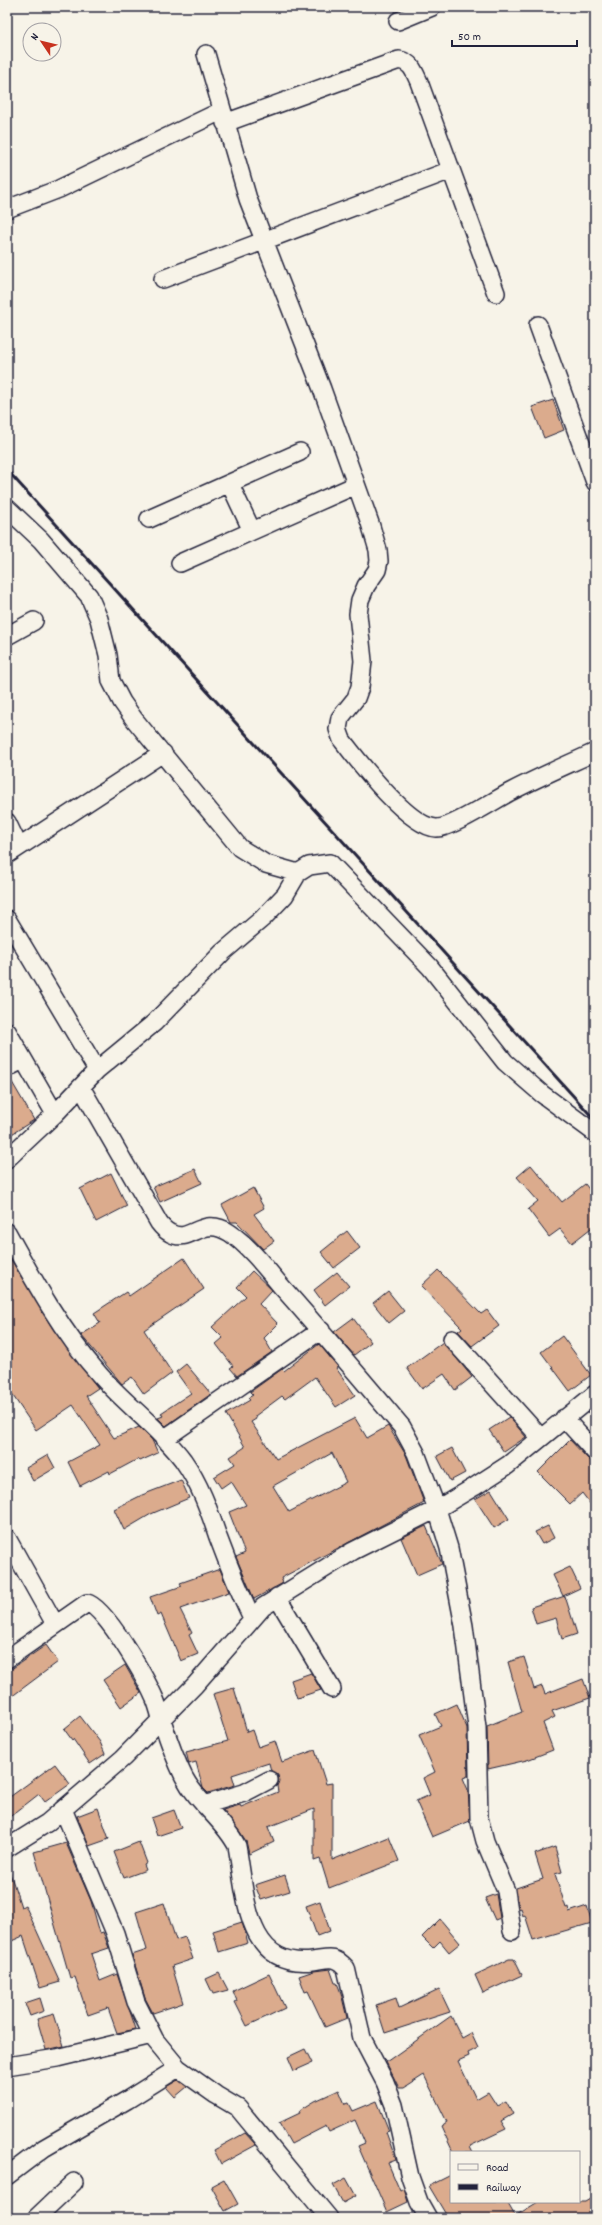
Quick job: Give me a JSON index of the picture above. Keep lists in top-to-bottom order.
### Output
{
  "legend": ["Road", "Railway"],
  "scale_bar": "50 m",
  "north": "top left"
}
